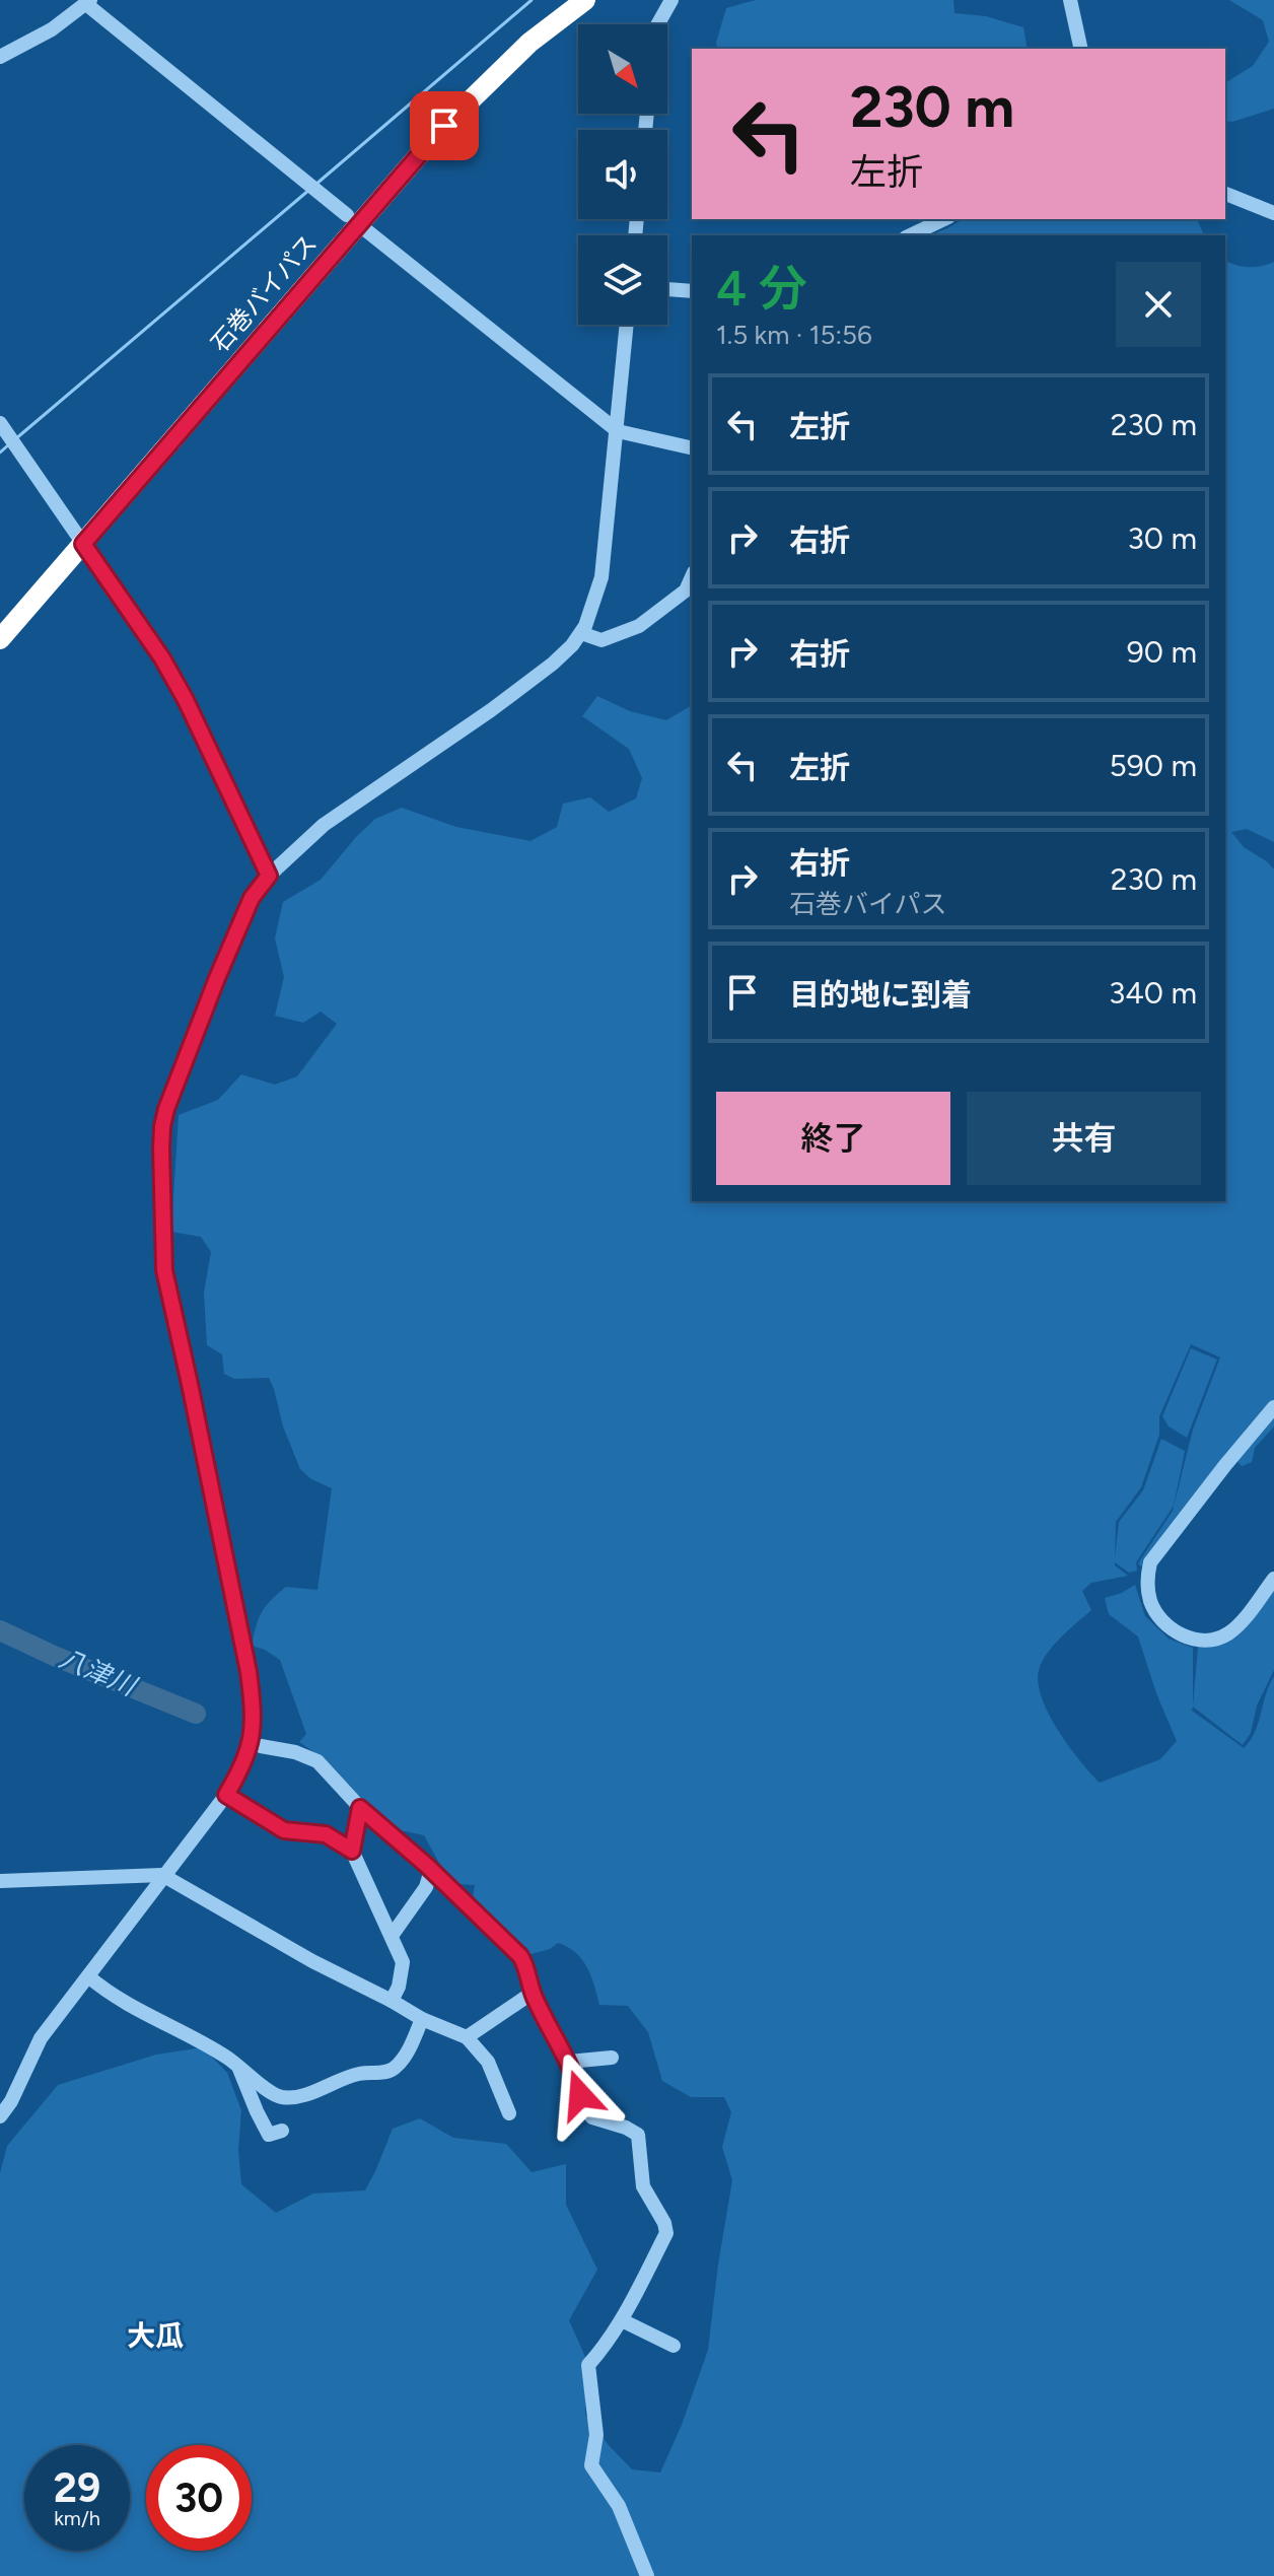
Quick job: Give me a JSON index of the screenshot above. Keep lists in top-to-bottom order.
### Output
{
  "streets": {
    "highway": ["石巻バイパス"]
  },
  "districts": ["大瓜"],
  "water": ["八津川"],
  "north": "bottom right",
  "page": {
    "turn": ["230 m", "左折"],
    "heading": ["4 分", "1.5 km · 15:56"],
    "list": [
      {
        "name": "左折",
        "value": "230 m"
      },
      {
        "name": "右折",
        "value": "30 m"
      },
      {
        "name": "右折",
        "value": "90 m"
      },
      {
        "name": "左折",
        "value": "590 m"
      },
      {
        "name": "右折",
        "note": "石巻バイパス",
        "value": "230 m"
      },
      {
        "name": "目的地に到着",
        "value": "340 m"
      }
    ],
    "buttons": ["終了", "共有"],
    "speed": "29 km/h",
    "limit": "30"
  }
}
